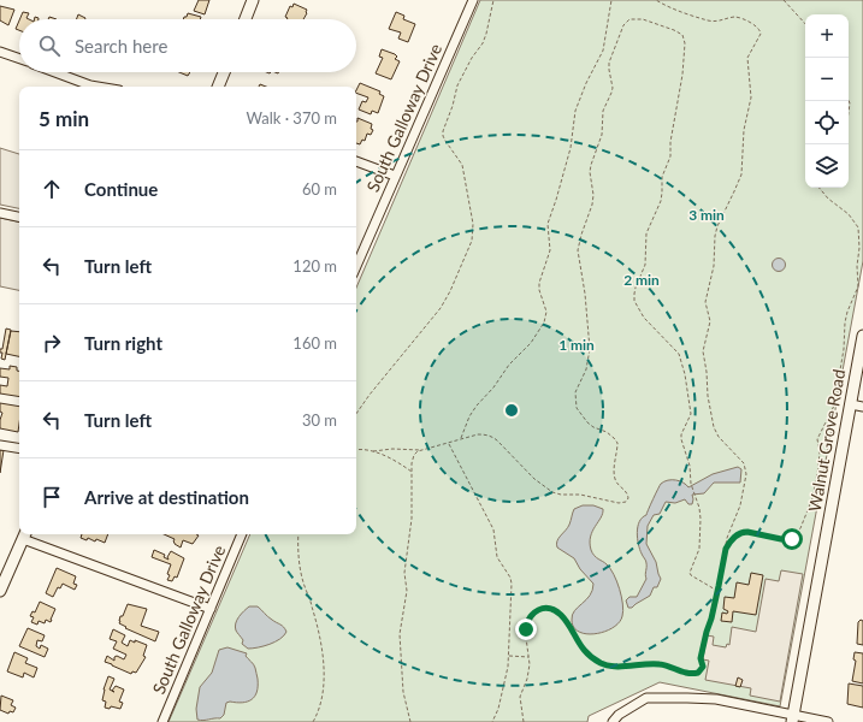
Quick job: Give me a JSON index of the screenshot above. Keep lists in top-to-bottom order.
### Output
{
  "streets": {
    "main road": ["Walnut Grove Road"],
    "street": ["South Galloway Drive"]
  },
  "page": {
    "map_buttons": ["+", "−"],
    "search": "Search here",
    "heading": ["5 min", "Walk · 370 m"],
    "list": [
      ["Continue", "60 m"],
      ["Turn left", "120 m"],
      ["Turn right", "160 m"],
      ["Turn left", "30 m"],
      "Arrive at destination"
    ]
  },
  "rings": ["3 min", "2 min", "1 min"]
}
